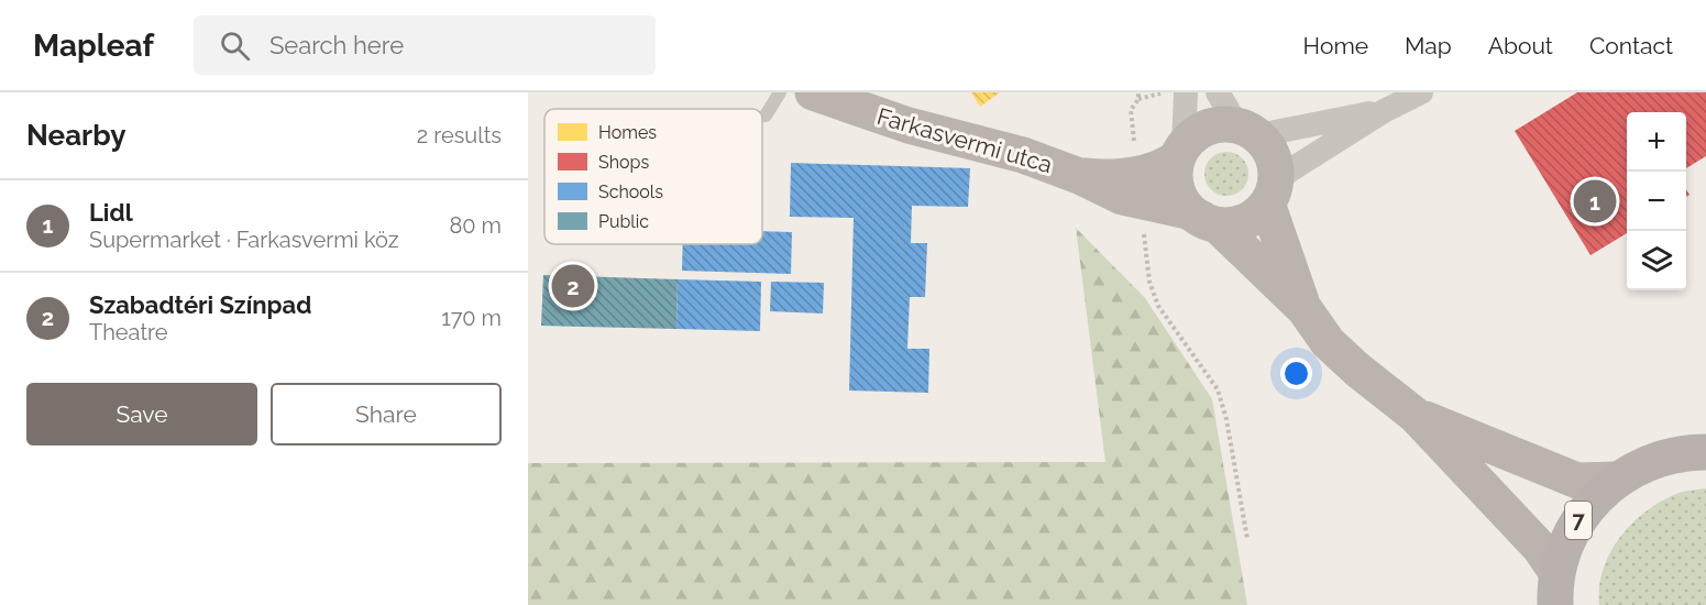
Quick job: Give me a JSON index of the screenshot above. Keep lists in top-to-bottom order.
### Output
{
  "streets": {
    "main road": ["7"],
    "street": ["Farkasvermi utca"]
  },
  "legend": [
    "Homes",
    "Shops",
    "Schools",
    "Public"
  ],
  "page": {
    "header": "Mapleaf",
    "search": "Search here",
    "nav": [
      "Home",
      "Map",
      "About",
      "Contact"
    ],
    "heading": ["Nearby", "2 results"],
    "map_buttons": ["+", "−"],
    "pins": ["1", "2"],
    "list": [
      {
        "mark": "1",
        "name": "Lidl",
        "note": "Supermarket · Farkasvermi köz",
        "value": "80 m"
      },
      {
        "mark": "2",
        "name": "Szabadtéri Színpad",
        "note": "Theatre",
        "value": "170 m"
      }
    ],
    "buttons": ["Save", "Share"]
  }
}
